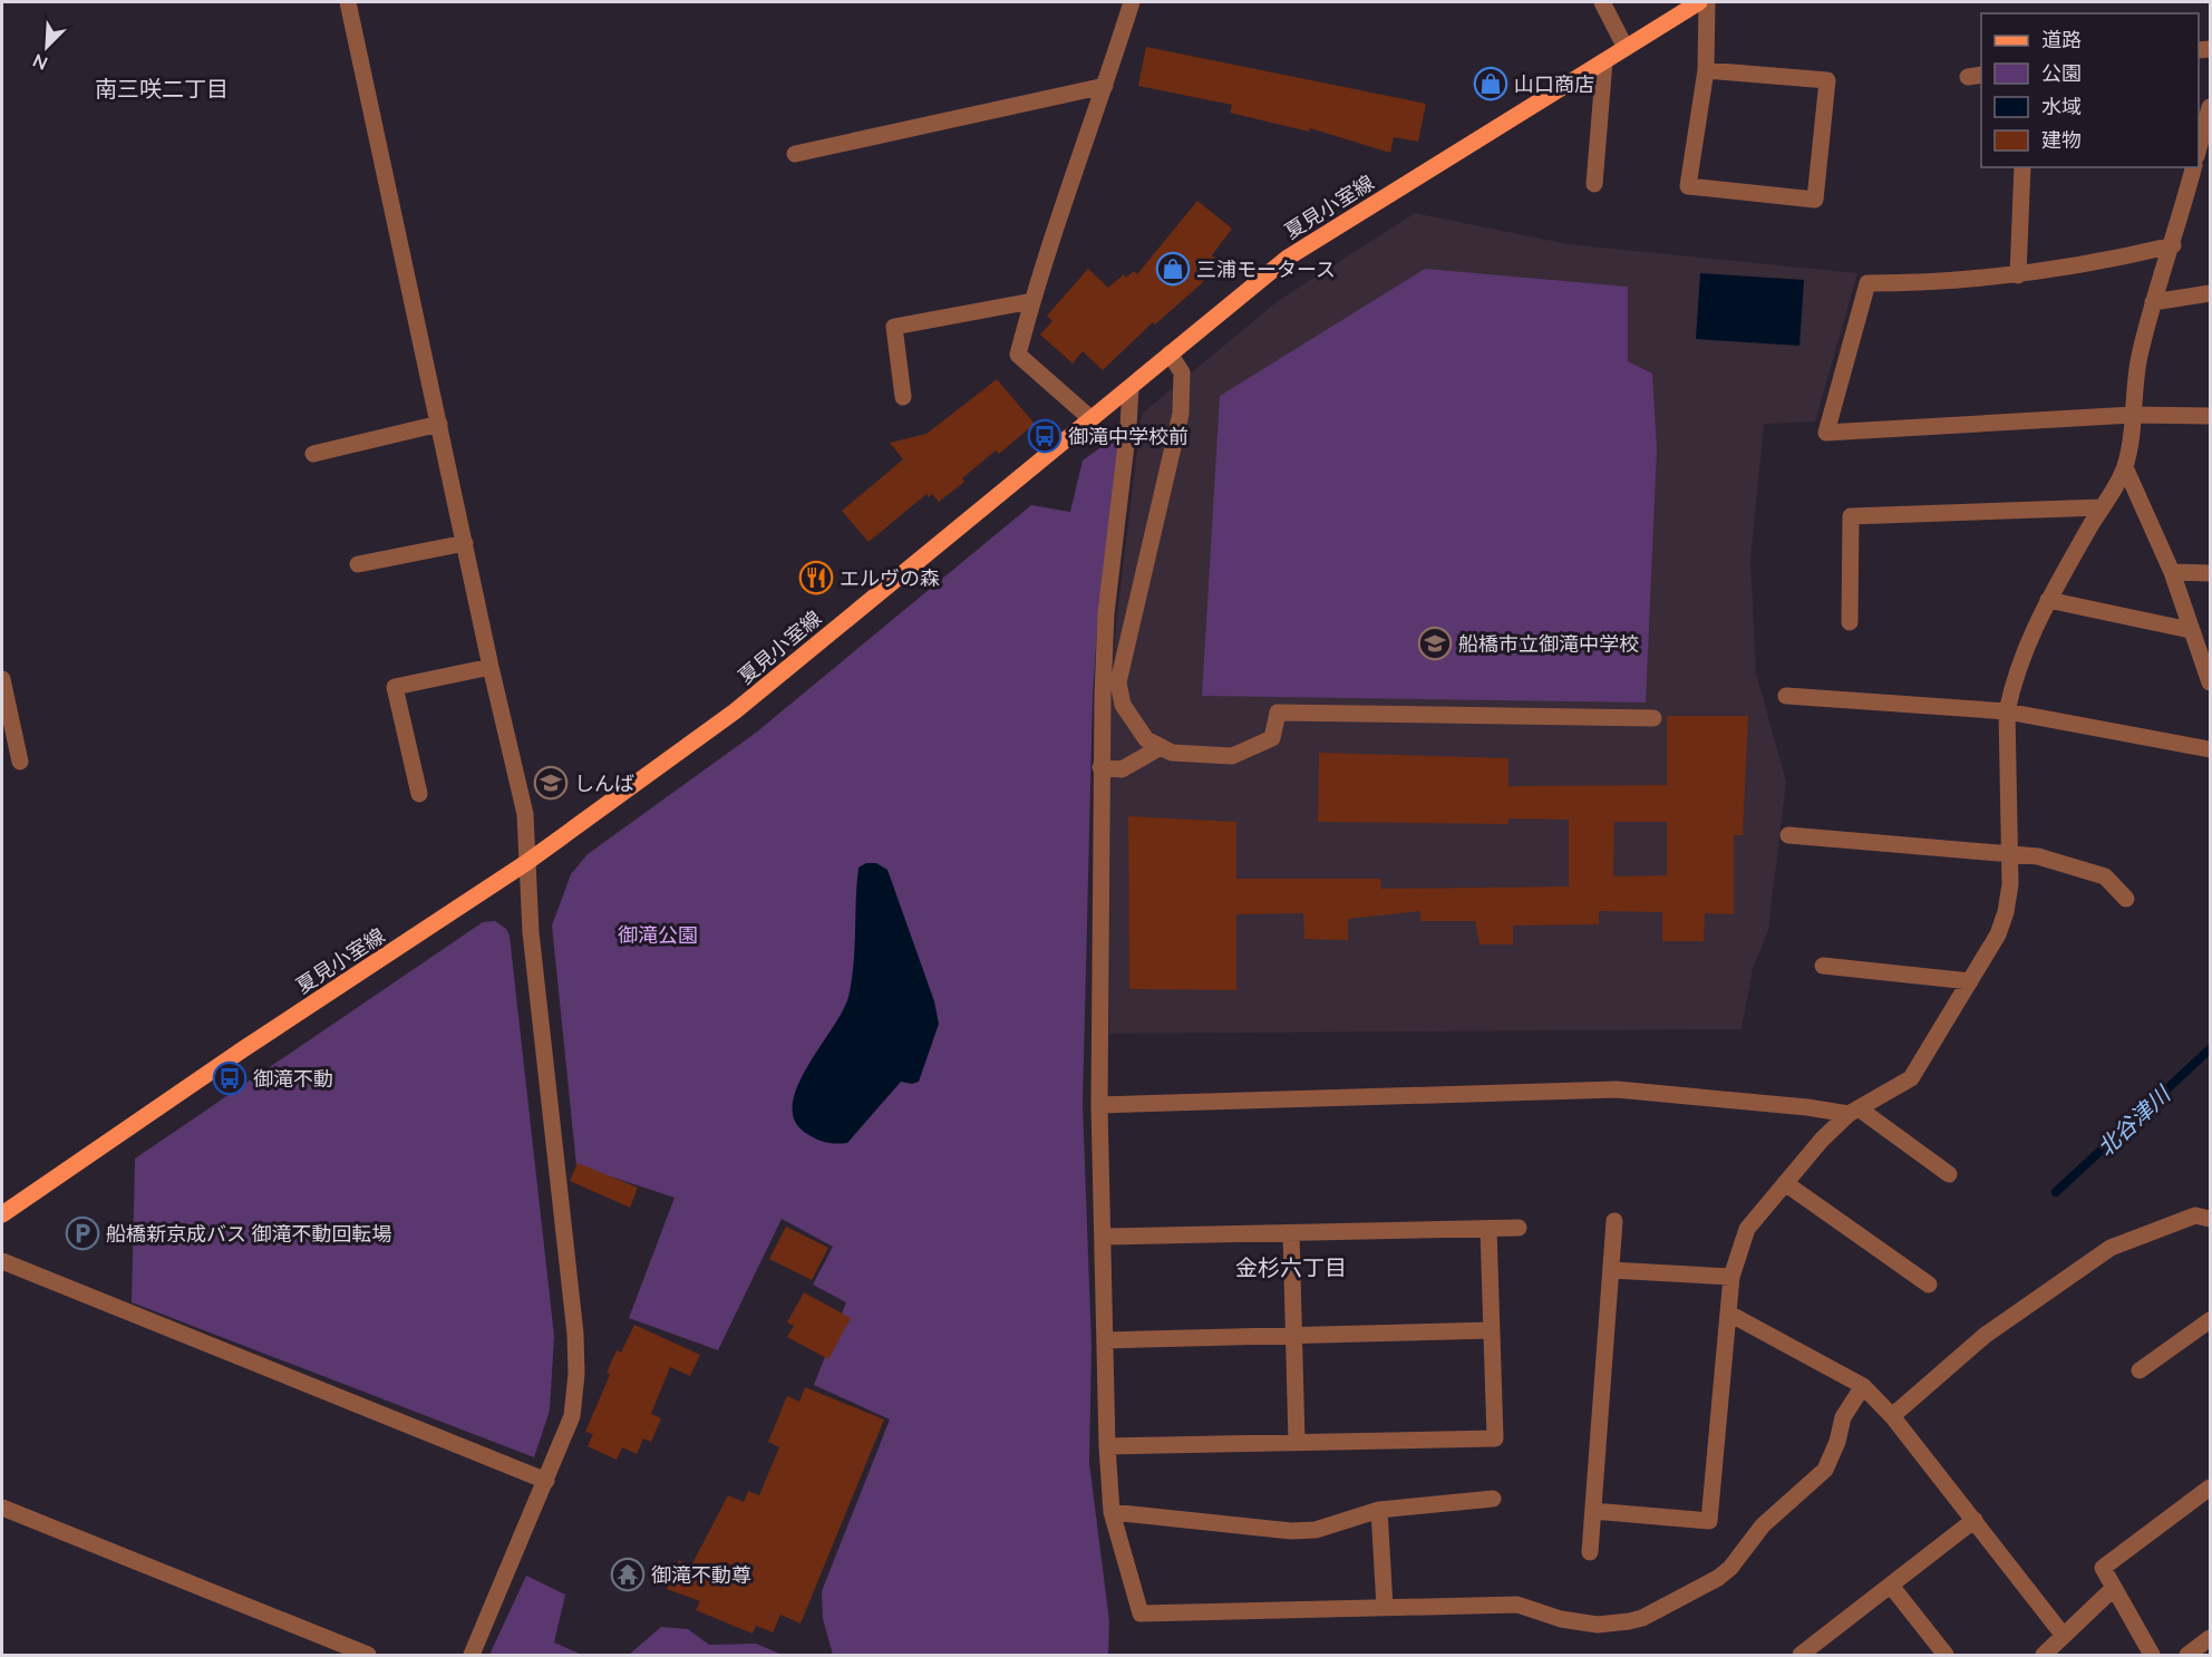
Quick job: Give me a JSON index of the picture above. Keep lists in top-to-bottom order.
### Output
{
  "streets": {
    "main road": ["夏見小室線"]
  },
  "districts": ["南三咲二丁目", "金杉六丁目"],
  "water": ["北谷津川"],
  "parks": ["御滝公園"],
  "places": {
    "shop": ["山口商店", "三浦モータース"],
    "bus stop": ["御滝中学校前", "御滝不動"],
    "restaurant": ["エルヴの森"],
    "school or university": ["船橋市立御滝中学校", "しんば"],
    "parking": ["船橋新京成バス 御滝不動回転場"],
    "temple": ["御滝不動尊"]
  },
  "legend": [
    "道路",
    "公園",
    "水域",
    "建物"
  ],
  "north": "bottom left"
}
